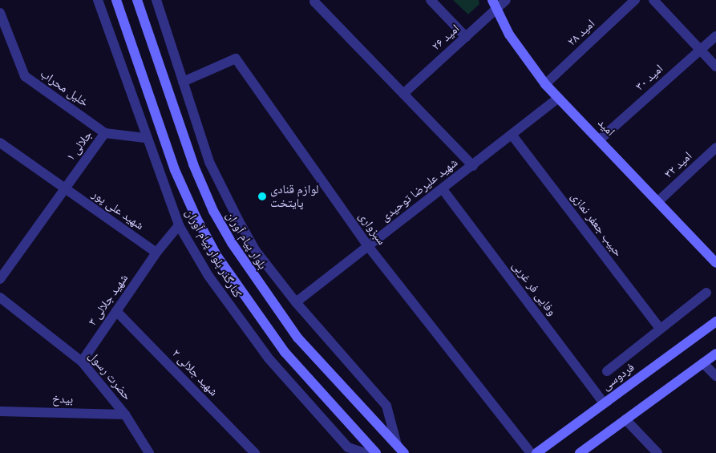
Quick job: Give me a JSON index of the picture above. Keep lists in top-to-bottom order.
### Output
{
  "streets": {
    "main road": ["امید", "بلوار پیام آوران", "فردوسی"],
    "street": [
      "امید ۲۸",
      "امید ۲۶",
      "امید ۳۰",
      "خلیل محراب",
      "جلالی ۱",
      "امید ۳۲",
      "شهید علیرضا توحیدی",
      "شهید علی پور",
      "حبیب جعفر نمازی",
      "سبزواری",
      "کنارگذر بلوار پیام آوران",
      "وفایی فر غربی",
      "شهید جلالی ۳",
      "شهید جلالی ۲",
      "حضرت رسول",
      "بیدخ"
    ]
  },
  "crossings": [
    ["امید ۲۸", "امید"],
    ["امید ۲۶", "امید"],
    ["امید ۳۰", "امید"],
    ["خلیل محراب", "جلالی ۱"],
    ["امید", "امید ۳۲"],
    ["امید", "شهید علیرضا توحیدی"],
    ["جلالی ۱", "شهید علی پور"],
    ["جلالی ۱", "کنارگذر بلوار پیام آوران"],
    ["شهید علیرضا توحیدی", "حبیب جعفر نمازی"],
    ["شهید علیرضا توحیدی", "سبزواری"],
    ["شهید علیرضا توحیدی", "وفایی فر غربی"],
    ["شهید علی پور", "شهید جلالی ۳"],
    ["کنارگذر بلوار پیام آوران", "شهید جلالی ۳"],
    ["وفایی فر غربی", "فردوسی"],
    ["شهید جلالی ۳", "شهید جلالی ۲"],
    ["شهید جلالی ۳", "حضرت رسول"],
    ["حضرت رسول", "بیدخ"]
  ],
  "places": ["لوازم قنادی پایتخت"]
}
